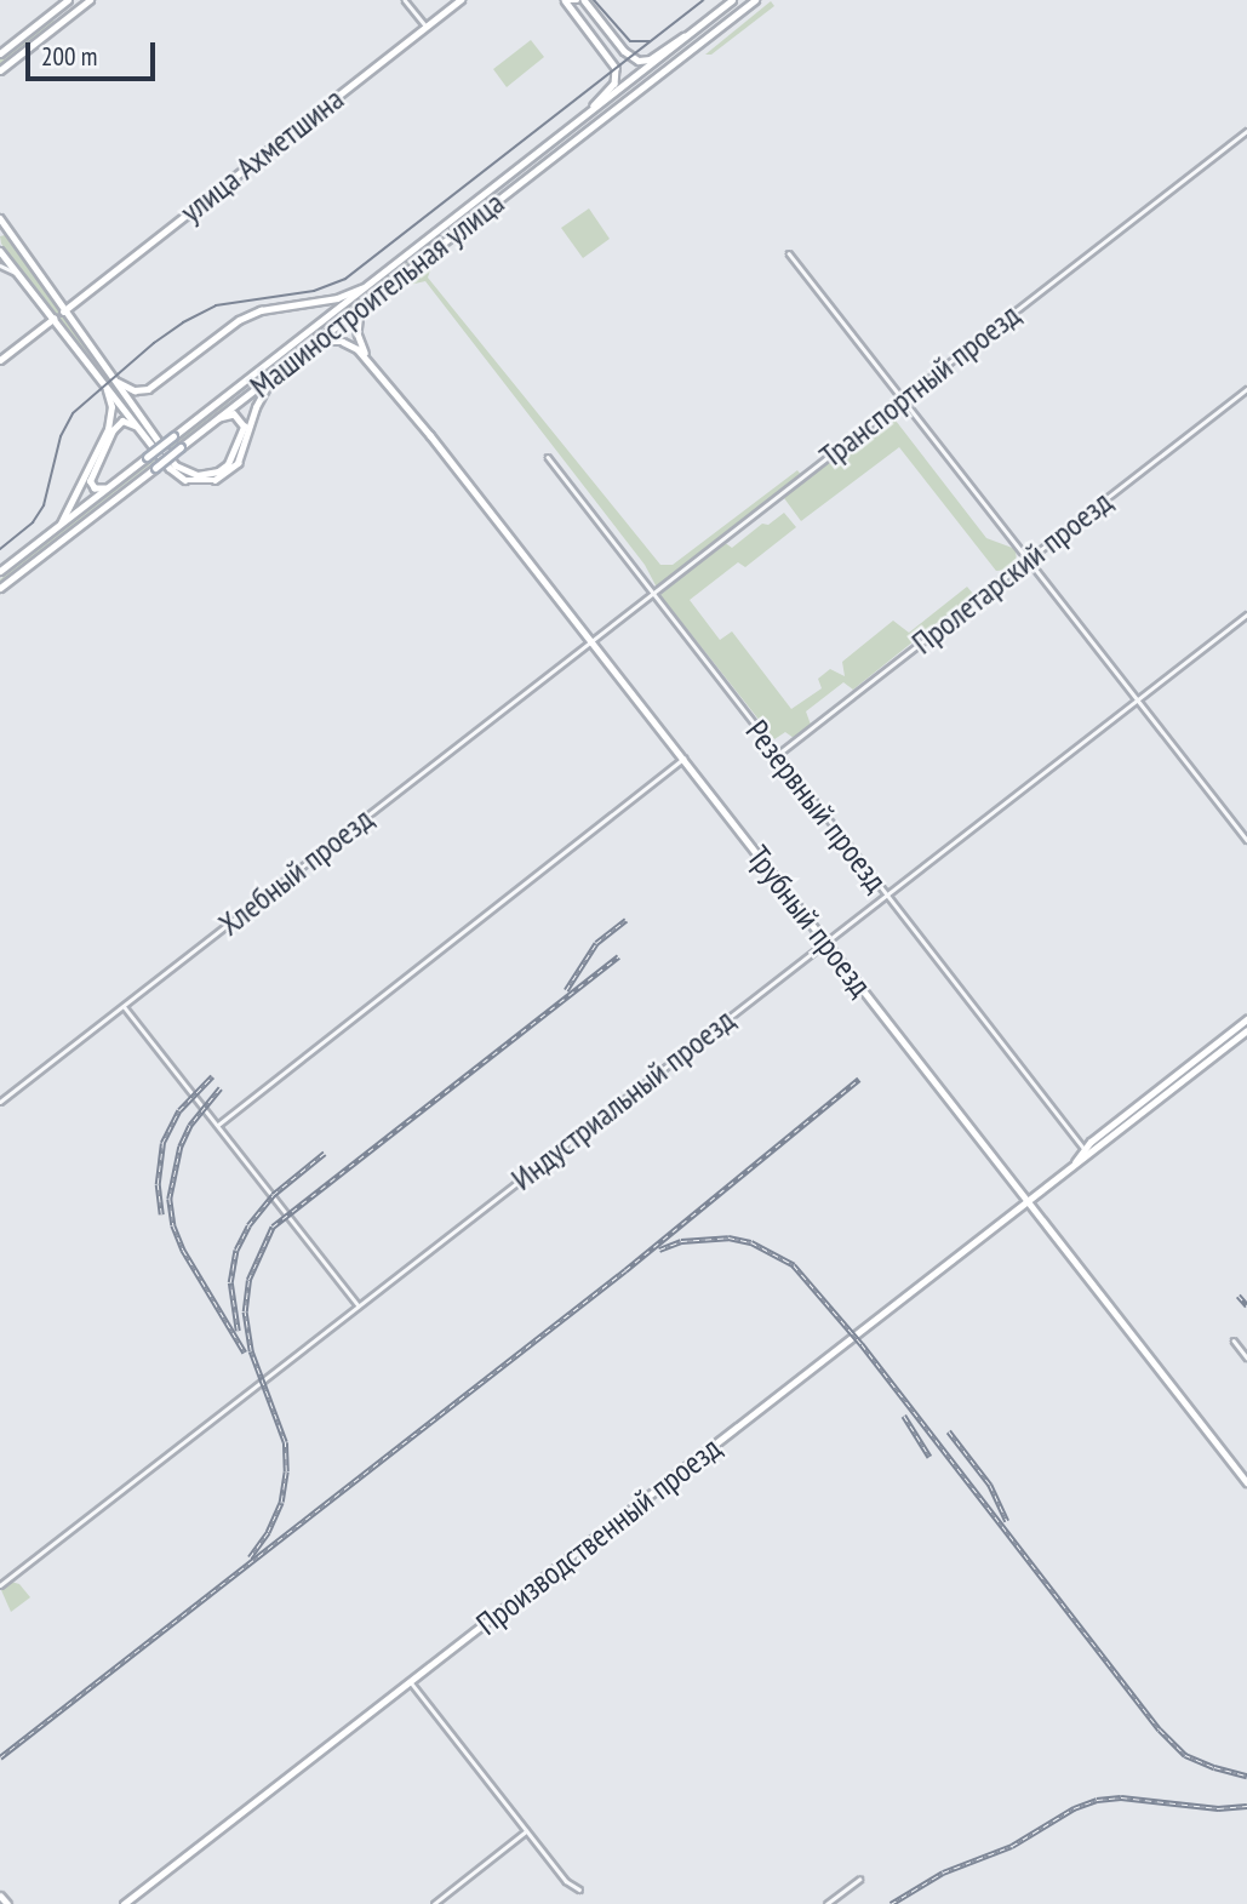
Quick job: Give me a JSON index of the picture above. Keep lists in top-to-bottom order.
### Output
{
  "streets": {
    "main road": ["Машиностроительная улица"],
    "street": [
      "улица Ахметшина",
      "Транспортный проезд",
      "Пролетарский проезд",
      "Резервный проезд",
      "Хлебный проезд",
      "Трубный проезд",
      "Индустриальный проезд",
      "Производственный проезд"
    ]
  },
  "crossings": [
    ["Транспортный проезд", "Резервный проезд"],
    ["Транспортный проезд", "Хлебный проезд"],
    ["Транспортный проезд", "Трубный проезд"],
    ["Пролетарский проезд", "Резервный проезд"],
    ["Резервный проезд", "Индустриальный проезд"],
    ["Резервный проезд", "Производственный проезд"],
    ["Хлебный проезд", "Трубный проезд"],
    ["Трубный проезд", "Индустриальный проезд"],
    ["Трубный проезд", "Производственный проезд"]
  ],
  "scale_bar": "200 m"
}
